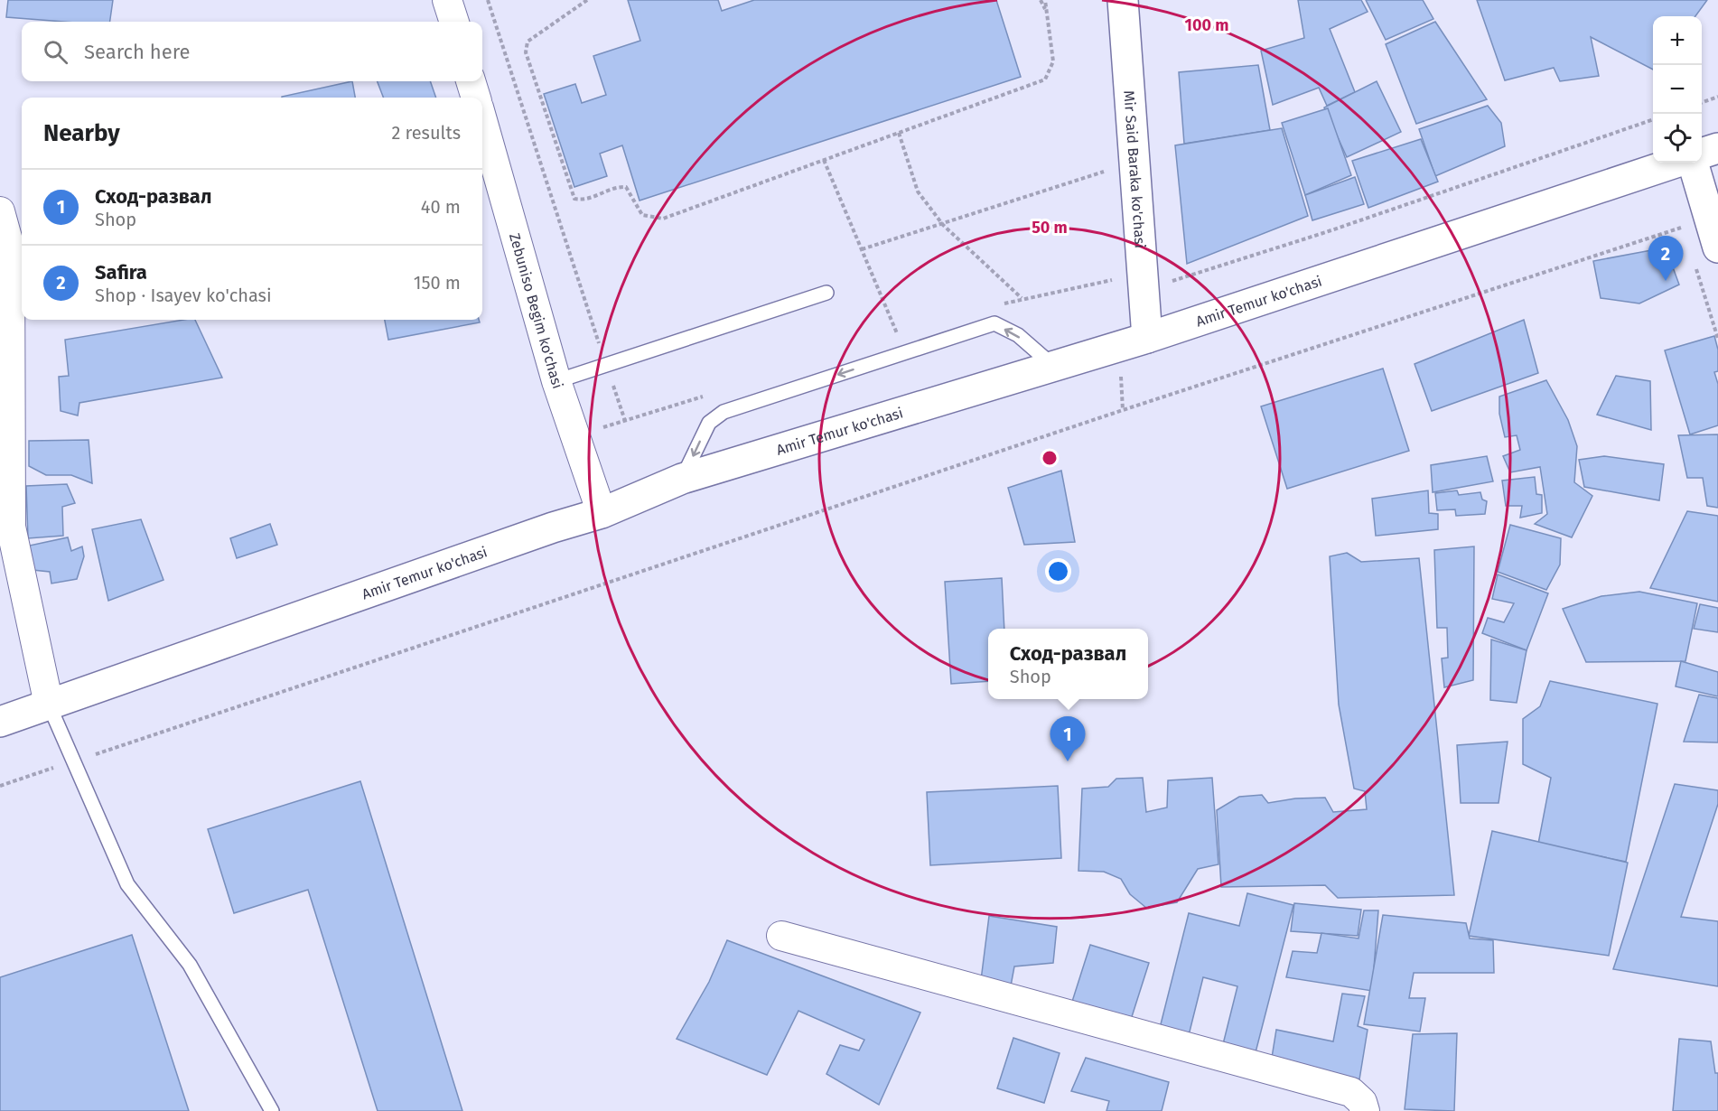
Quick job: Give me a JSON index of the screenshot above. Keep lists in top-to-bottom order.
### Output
{
  "streets": {
    "main road": ["Mir Said Baraka ko'chasi", "Amir Temur ko'chasi"],
    "street": ["Zebuniso Begim ko'chasi"]
  },
  "crossings": [
    ["Mir Said Baraka ko'chasi", "Amir Temur ko'chasi"],
    ["Amir Temur ko'chasi", "Zebuniso Begim ko'chasi"]
  ],
  "page": {
    "map_buttons": ["+", "−"],
    "search": "Search here",
    "heading": ["Nearby", "2 results"],
    "list": [
      {
        "mark": "1",
        "name": "Сход-развал",
        "note": "Shop",
        "value": "40 m"
      },
      {
        "mark": "2",
        "name": "Safira",
        "note": "Shop · Isayev ko'chasi",
        "value": "150 m"
      }
    ],
    "pins": ["2", "1"],
    "popup": ["Сход-развал", "Shop"]
  },
  "rings": ["100 m", "50 m"]
}
